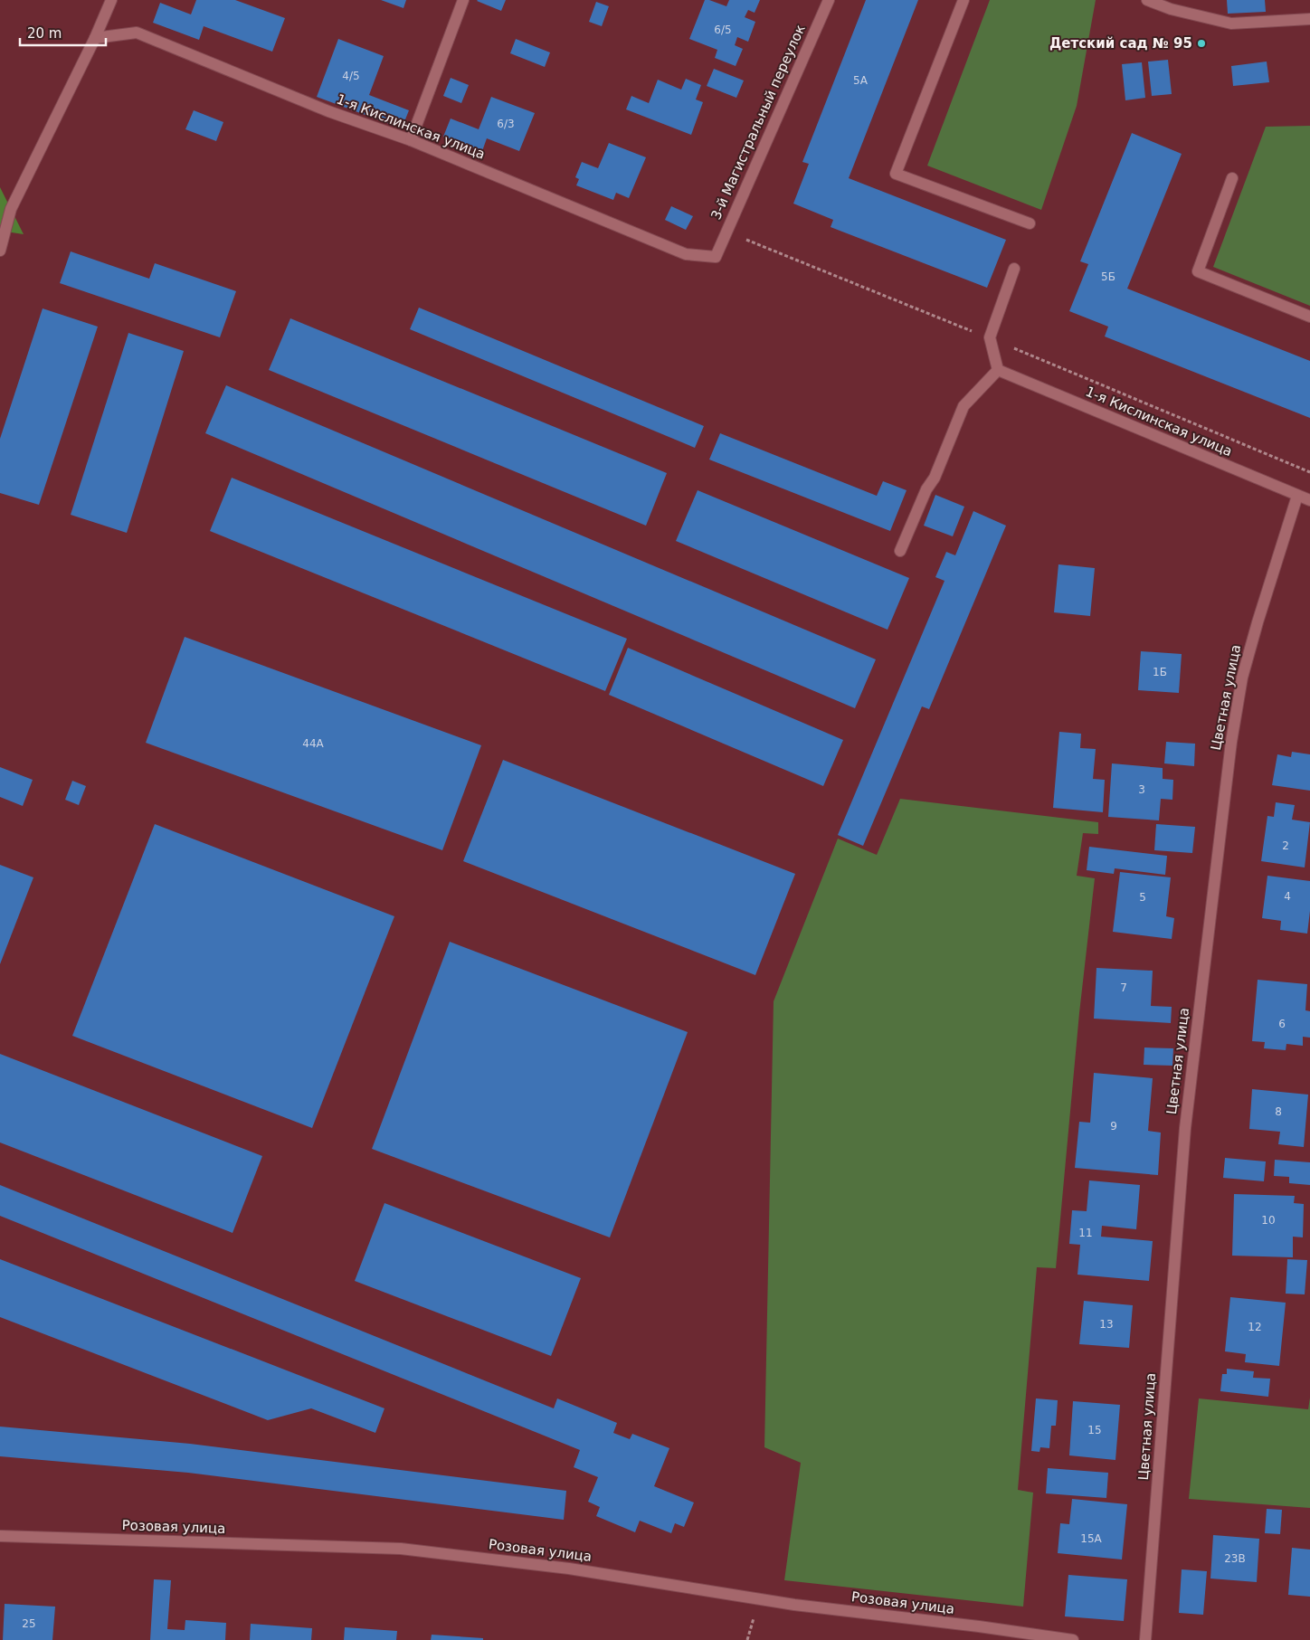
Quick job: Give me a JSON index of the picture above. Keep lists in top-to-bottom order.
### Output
{
  "streets": {
    "street": [
      "3-й Магистральный переулок",
      "1-я Кислинская улица",
      "Цветная улица",
      "Розовая улица"
    ]
  },
  "crossings": [
    ["3-й Магистральный переулок", "1-я Кислинская улица"],
    ["1-я Кислинская улица", "Цветная улица"]
  ],
  "places": ["Детский сад № 95"],
  "house_numbers": [
    "6/5",
    "4/5",
    "5А",
    "6/3",
    "5Б",
    "1Б",
    "44А",
    "3",
    "2",
    "4",
    "5",
    "7",
    "6",
    "8",
    "9",
    "10",
    "11",
    "13",
    "12",
    "15",
    "15А",
    "23В",
    "25"
  ],
  "scale_bar": "20 m"
}
